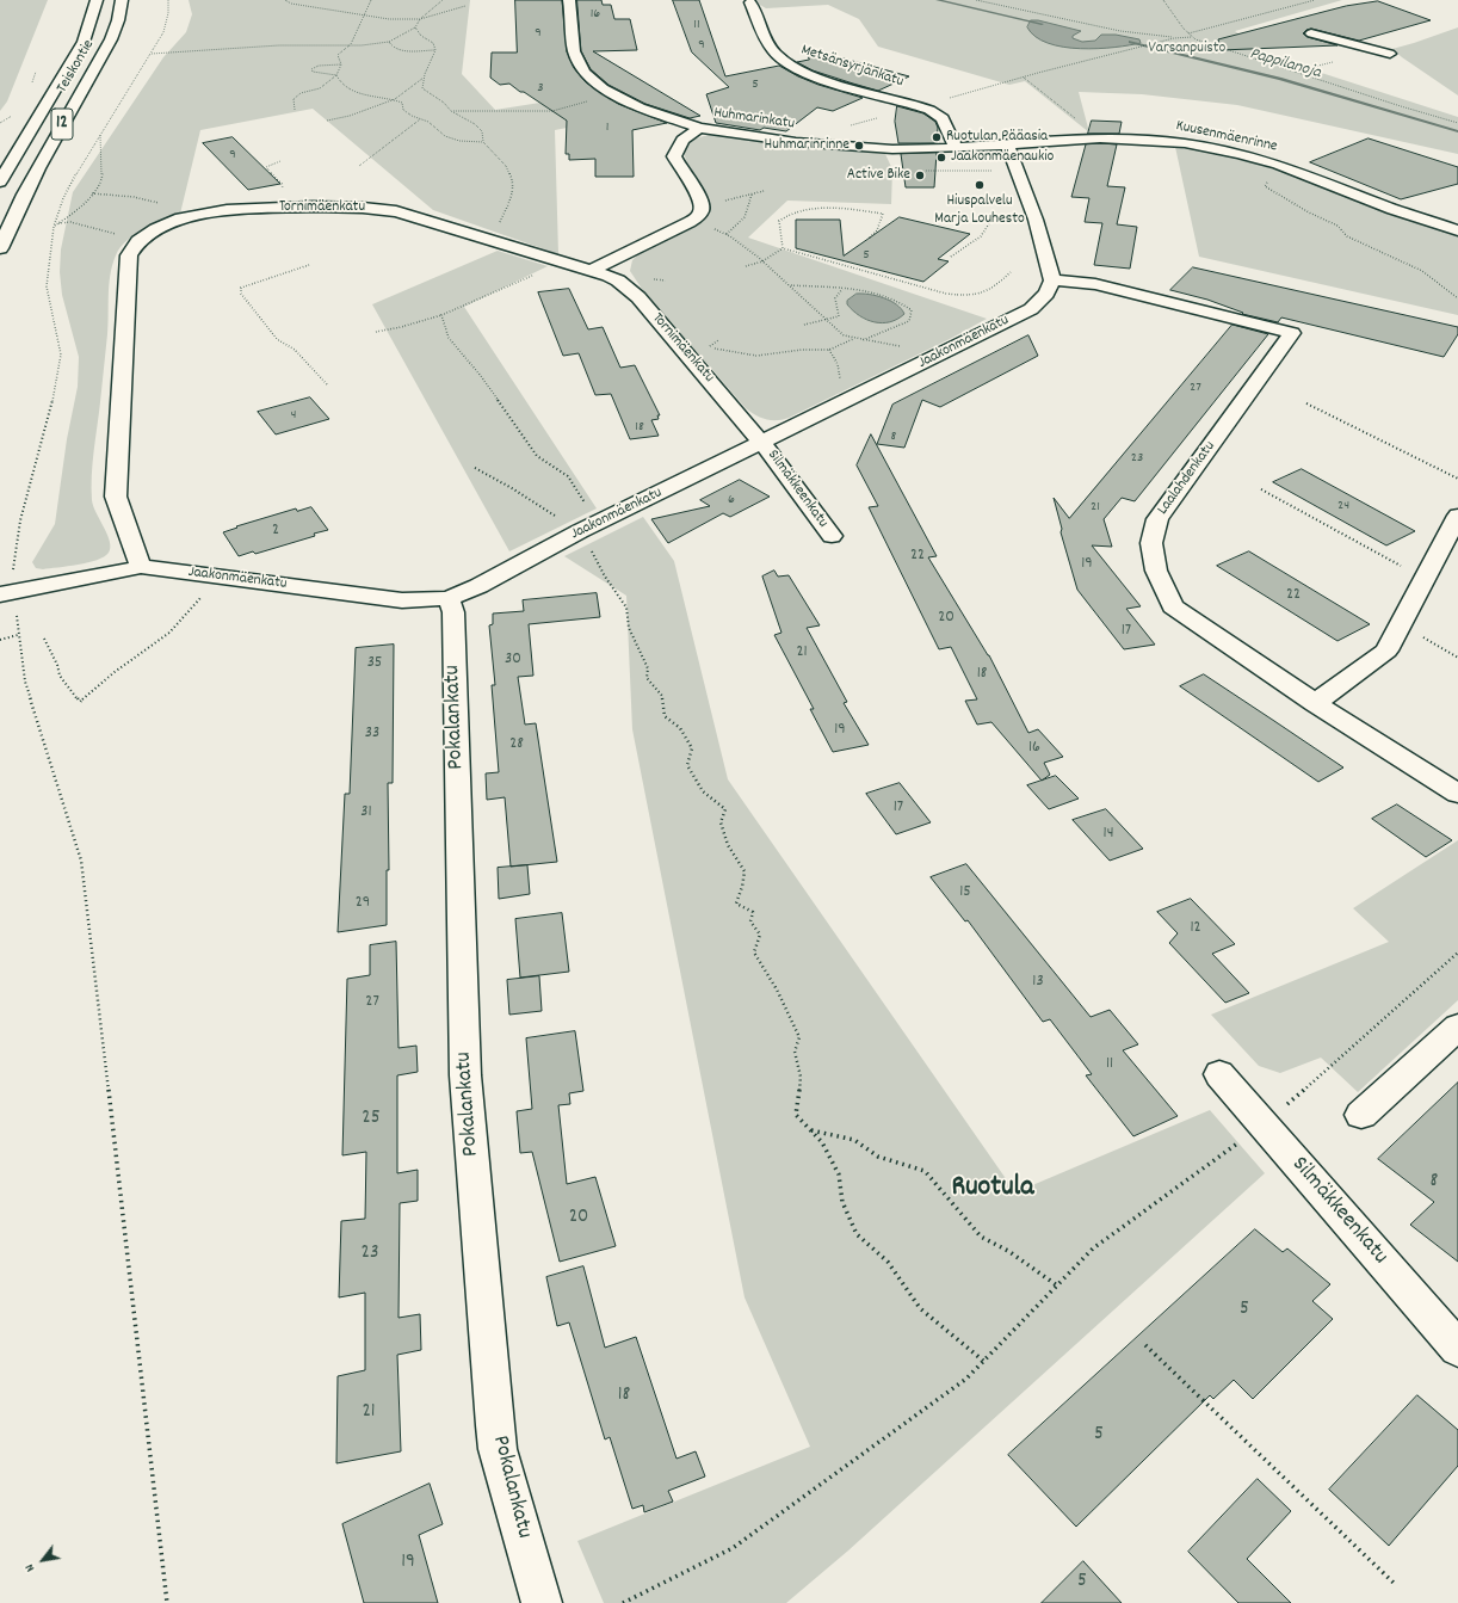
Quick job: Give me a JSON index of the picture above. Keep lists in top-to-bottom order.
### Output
{
  "streets": {
    "main road": [
      "Teiskontie",
      "Metsänsyrjänkatu",
      "Huhmarinkatu",
      "12",
      "Kuusenmäenrinne",
      "Tornimäenkatu",
      "Jaakonmäenkatu",
      "Laalahdenkatu",
      "Silmäkkeenkatu",
      "Pokalankatu"
    ]
  },
  "crossings": [
    ["Metsänsyrjänkatu", "Huhmarinkatu"],
    ["Huhmarinkatu", "Kuusenmäenrinne"],
    ["Tornimäenkatu", "Jaakonmäenkatu"],
    ["Tornimäenkatu", "Silmäkkeenkatu"],
    ["Jaakonmäenkatu", "Laalahdenkatu"],
    ["Jaakonmäenkatu", "Silmäkkeenkatu"],
    ["Jaakonmäenkatu", "Pokalankatu"]
  ],
  "districts": ["Ruotula"],
  "water": ["Pappilanoja"],
  "parks": ["Varsanpuisto"],
  "places": [
    "Ruotulan Pääasia",
    "Huhmarinrinne",
    "Jaakonmäenaukio",
    "Active Bike",
    "Hiuspalvelu Marja Louhesto"
  ],
  "house_numbers": [
    "16",
    "11",
    "9",
    "9",
    "5",
    "3",
    "1",
    "9",
    "5",
    "27",
    "4",
    "18",
    "8",
    "23",
    "6",
    "24",
    "21",
    "2",
    "22",
    "19",
    "22",
    "20",
    "17",
    "21",
    "30",
    "35",
    "18",
    "19",
    "33",
    "28",
    "16",
    "17",
    "31",
    "14",
    "15",
    "29",
    "12",
    "13",
    "27",
    "11",
    "25",
    "8",
    "20",
    "23",
    "5",
    "18",
    "21",
    "5",
    "19",
    "5"
  ],
  "north": "bottom left"
}
